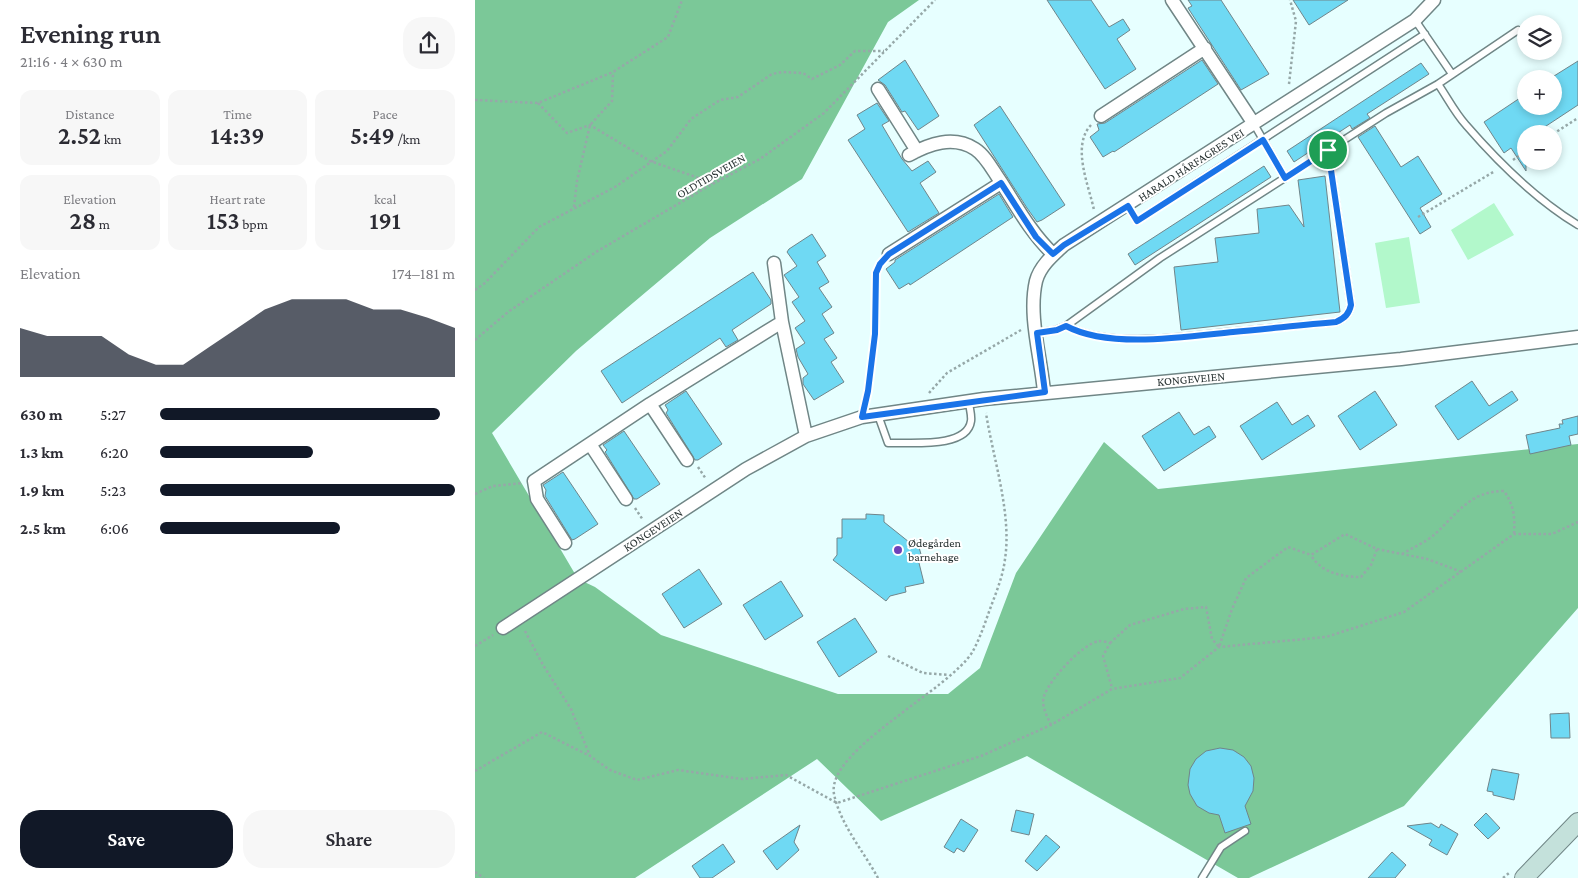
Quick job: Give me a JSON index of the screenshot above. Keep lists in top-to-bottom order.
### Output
{
  "streets": {
    "street": ["HARALD HÅRFAGRES VEI", "KONGEVEIEN"],
    "path": ["OLDTIDSVEIEN"]
  },
  "crossings": [
    ["HARALD HÅRFAGRES VEI", "KONGEVEIEN"]
  ],
  "places": ["Ødegården barnehage"],
  "page": {
    "heading": ["Evening run", "21:16 · 4 × 630 m"],
    "map_buttons": ["+", "−"],
    "stats": [
      ["Distance", "2.52 km"],
      ["Time", "14:39"],
      ["Pace", "5:49 /km"],
      ["Elevation", "28 m"],
      ["Heart rate", "153 bpm"],
      ["kcal", "191"]
    ],
    "chart": ["Elevation", "174–181 m"],
    "list": [
      {
        "name": "630 m",
        "note": "5:27"
      },
      {
        "name": "1.3 km",
        "note": "6:20"
      },
      {
        "name": "1.9 km",
        "note": "5:23"
      },
      {
        "name": "2.5 km",
        "note": "6:06"
      }
    ],
    "buttons": ["Save", "Share"]
  }
}
